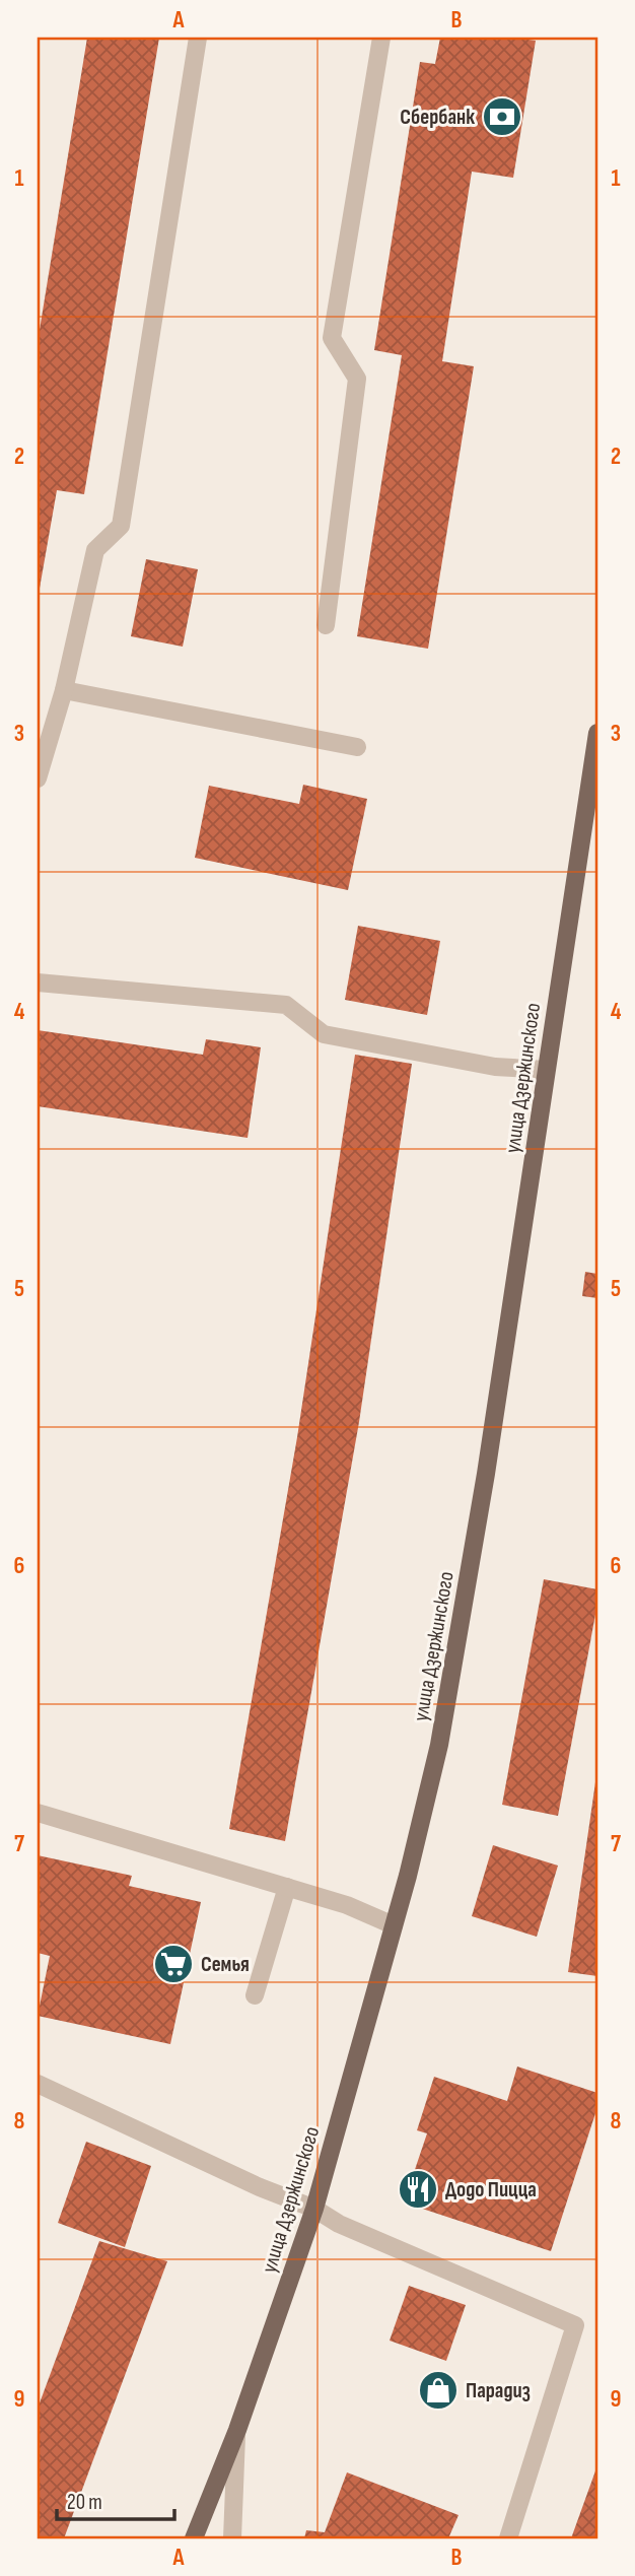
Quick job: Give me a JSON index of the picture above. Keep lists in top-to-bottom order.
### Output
{
  "streets": {
    "main road": ["улица Дзержинского"]
  },
  "places": {
    "bank": ["Сбербанк"],
    "supermarket": ["Семья"],
    "restaurant": ["Додо Пицца"],
    "shop": ["Парадиз"]
  },
  "scale_bar": "20 m",
  "grid": {
    "columns": ["A", "B"],
    "rows": [
      "1",
      "2",
      "3",
      "4",
      "5",
      "6",
      "7",
      "8",
      "9"
    ]
  }
}
